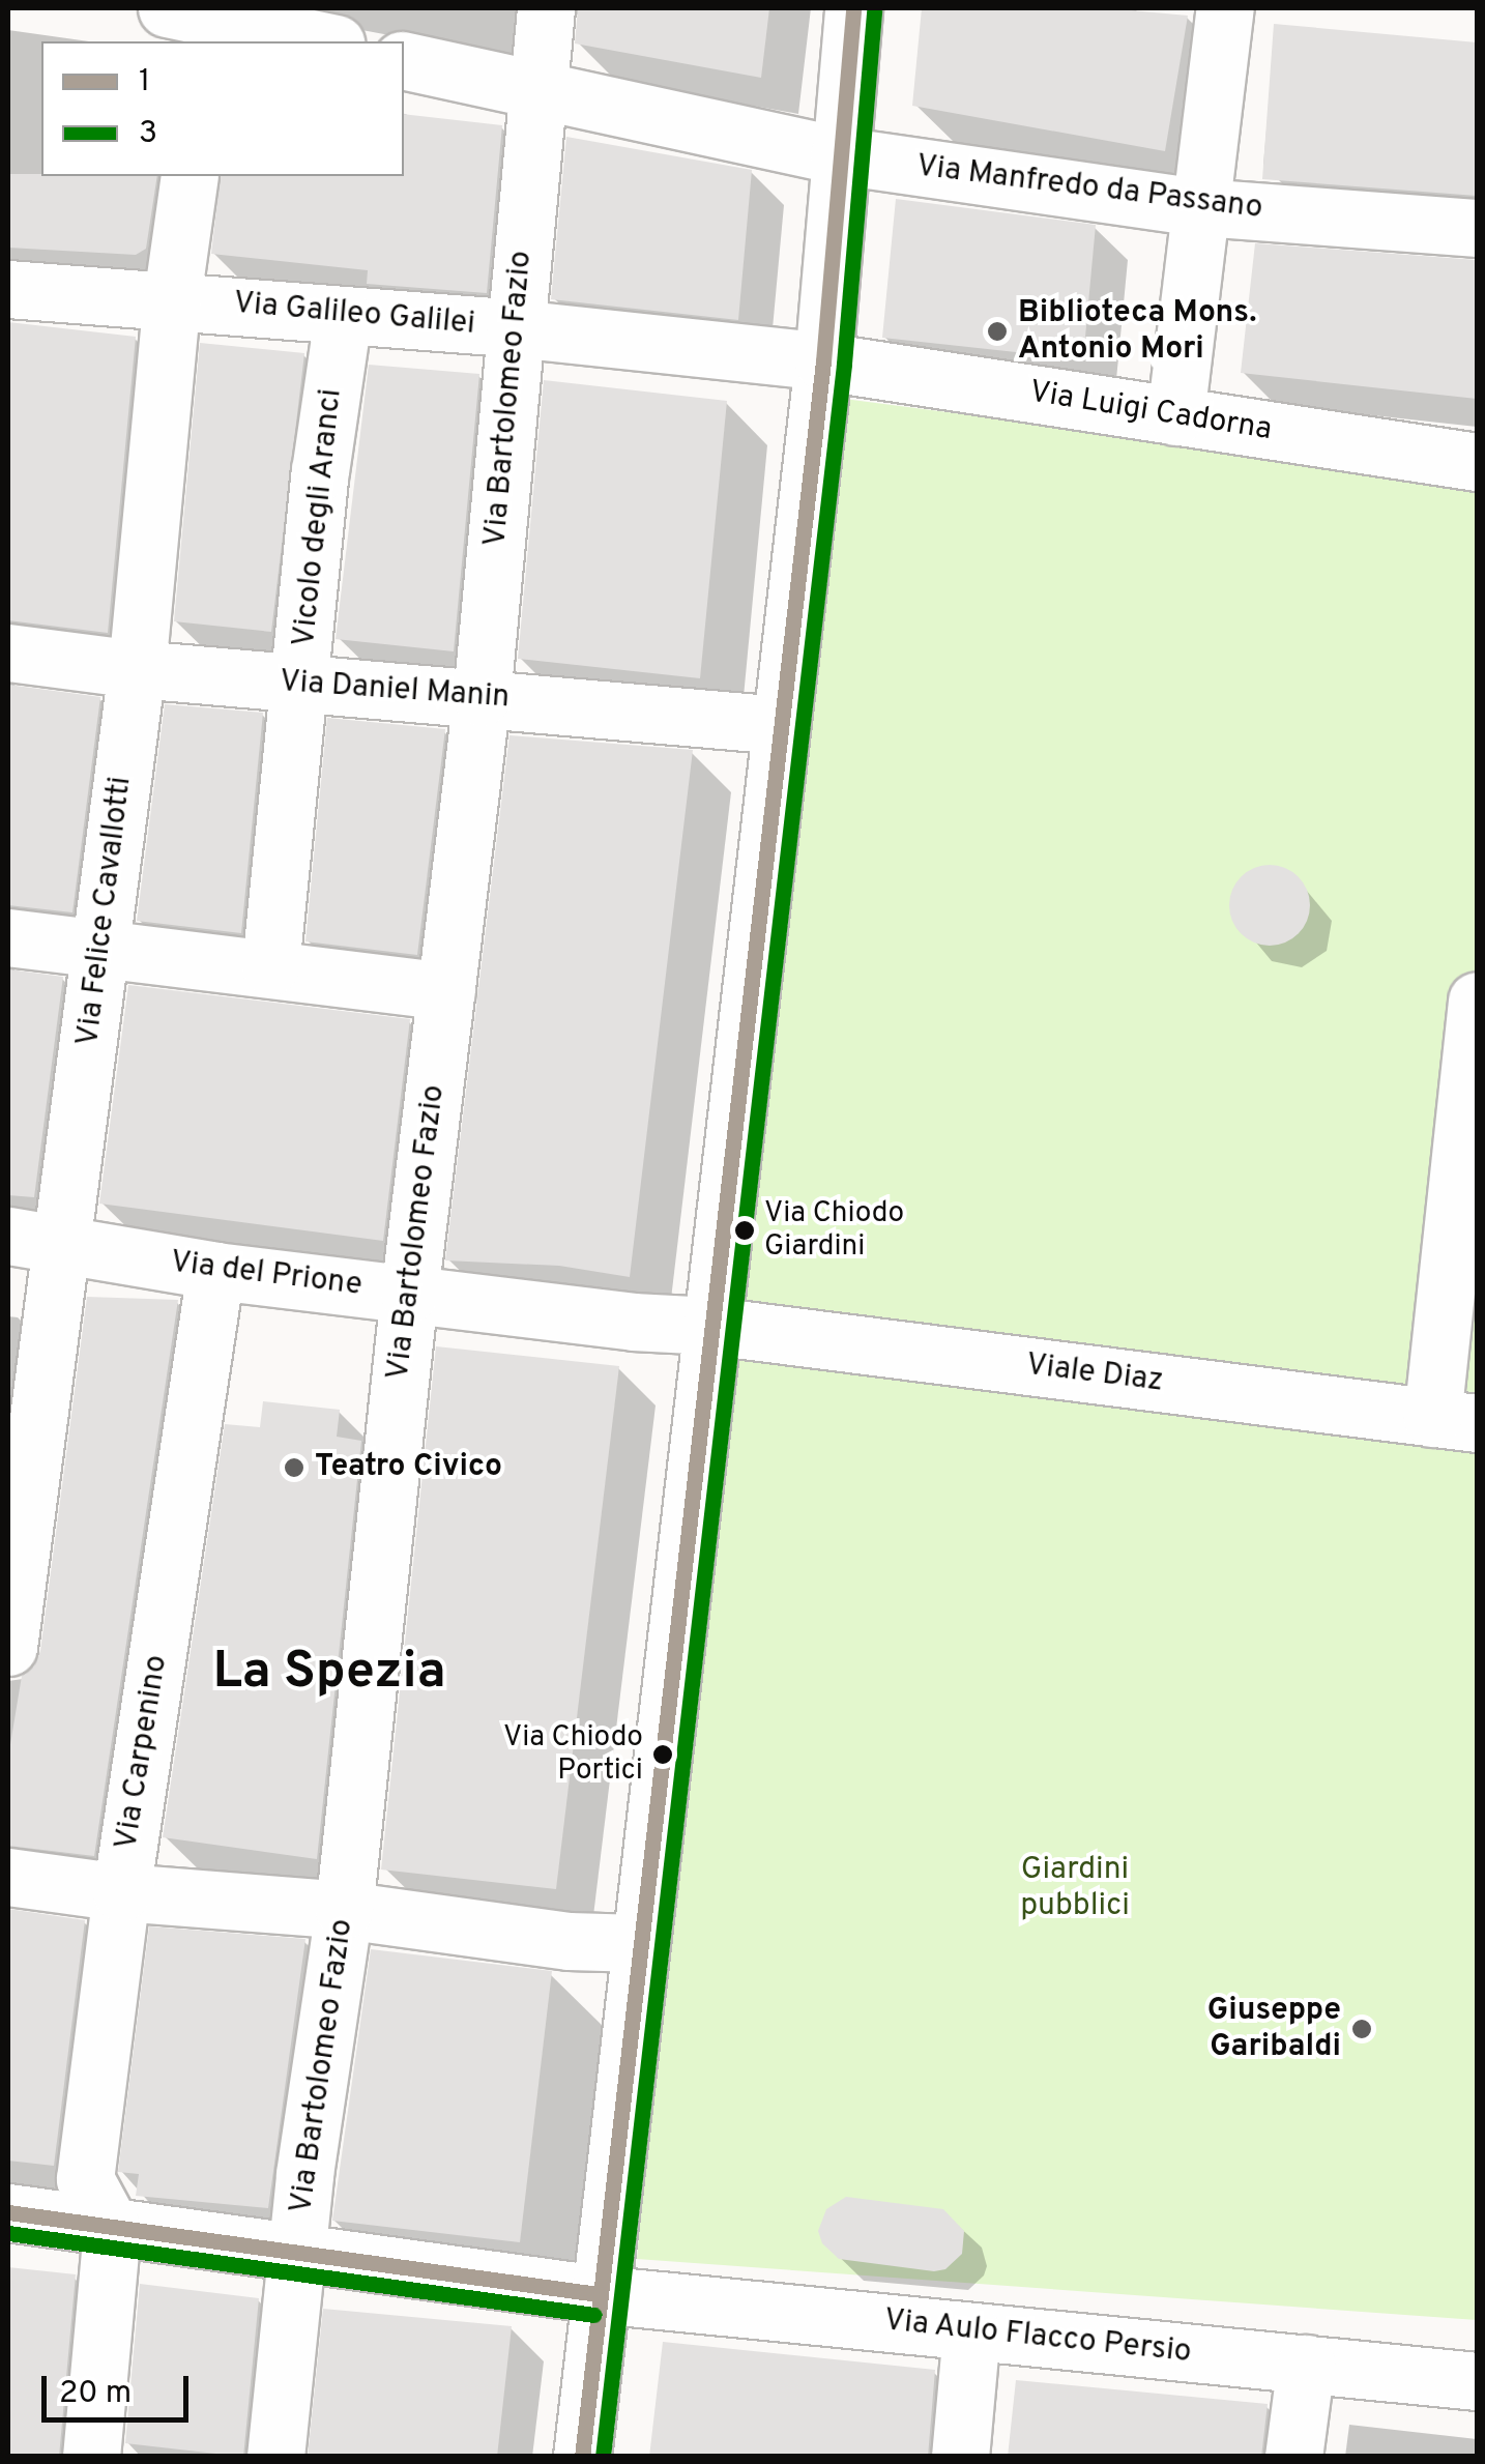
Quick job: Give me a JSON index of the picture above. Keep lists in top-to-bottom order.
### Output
{
  "streets": {
    "street": [
      "Via Manfredo da Passano",
      "Via Galileo Galilei",
      "Via Bartolomeo Fazio",
      "Via Luigi Cadorna",
      "Vicolo degli Aranci",
      "Via Daniel Manin",
      "Via Felice Cavallotti",
      "Via del Prione",
      "Viale Diaz",
      "Via Carpenino",
      "Via Aulo Flacco Persio"
    ]
  },
  "crossings": [
    ["Via Manfredo da Passano", "Via Bartolomeo Fazio"],
    ["Via Galileo Galilei", "Via Bartolomeo Fazio"],
    ["Via Galileo Galilei", "Via Luigi Cadorna"],
    ["Via Galileo Galilei", "Vicolo degli Aranci"],
    ["Via Galileo Galilei", "Via Felice Cavallotti"],
    ["Via Bartolomeo Fazio", "Via Daniel Manin"],
    ["Via Bartolomeo Fazio", "Via del Prione"],
    ["Via Bartolomeo Fazio", "Via Aulo Flacco Persio"],
    ["Vicolo degli Aranci", "Via Daniel Manin"],
    ["Via Daniel Manin", "Via Felice Cavallotti"],
    ["Via Felice Cavallotti", "Via del Prione"],
    ["Via del Prione", "Viale Diaz"],
    ["Via del Prione", "Via Carpenino"],
    ["Via Carpenino", "Via Aulo Flacco Persio"]
  ],
  "districts": ["La Spezia"],
  "parks": ["Giardini pubblici"],
  "places": [
    "Biblioteca Mons. Antonio Mori",
    "Via Chiodo Giardini",
    "Teatro Civico",
    "Via Chiodo Portici",
    "Giuseppe Garibaldi"
  ],
  "lines": ["transit line 1", "transit line 3"],
  "legend": ["1", "3"],
  "scale_bar": "20 m"
}
